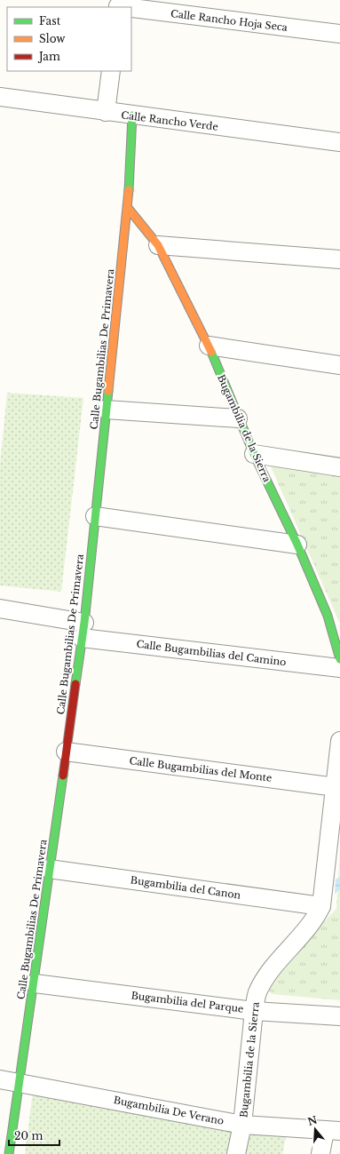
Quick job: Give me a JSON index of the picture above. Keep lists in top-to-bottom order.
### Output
{
  "streets": {
    "street": [
      "Calle Rancho Hoja Seca",
      "Calle Rancho Verde",
      "Calle Bugambilias De Primavera",
      "Bugambilia de la Sierra",
      "Calle Bugambilias del Camino",
      "Calle Bugambilias del Monte",
      "Bugambilia del Canon",
      "Bugambilia del Parque",
      "Bugambilia De Verano"
    ]
  },
  "crossings": [
    ["Calle Rancho Verde", "Calle Bugambilias De Primavera"],
    ["Calle Bugambilias De Primavera", "Bugambilia de la Sierra"],
    ["Calle Bugambilias De Primavera", "Calle Bugambilias del Camino"],
    ["Calle Bugambilias De Primavera", "Calle Bugambilias del Monte"],
    ["Calle Bugambilias De Primavera", "Bugambilia del Canon"],
    ["Calle Bugambilias De Primavera", "Bugambilia del Parque"],
    ["Calle Bugambilias De Primavera", "Bugambilia De Verano"],
    ["Bugambilia de la Sierra", "Calle Bugambilias del Monte"],
    ["Bugambilia de la Sierra", "Bugambilia del Canon"],
    ["Bugambilia de la Sierra", "Bugambilia del Parque"],
    ["Bugambilia de la Sierra", "Bugambilia De Verano"]
  ],
  "legend": ["Fast", "Slow", "Jam"],
  "scale_bar": "20 m",
  "north": "top"
}
